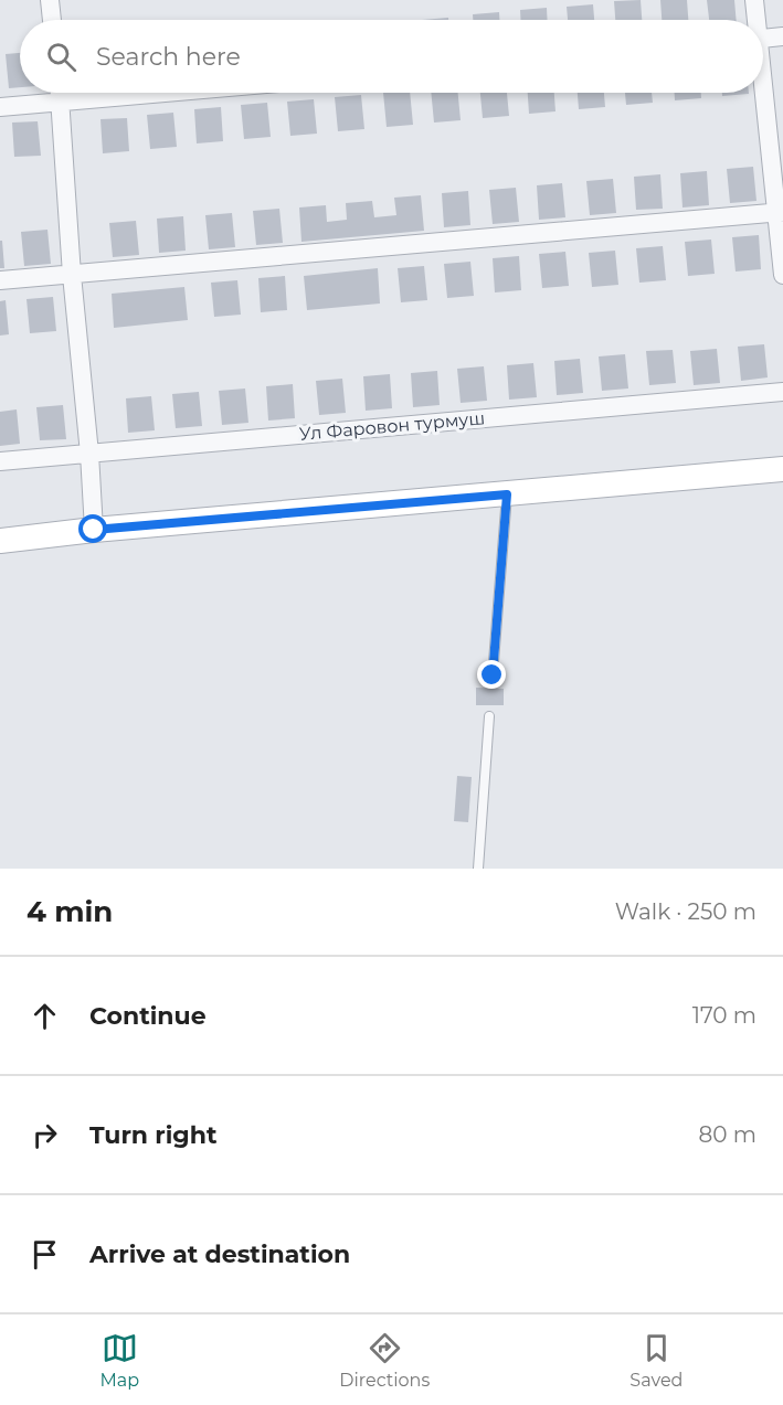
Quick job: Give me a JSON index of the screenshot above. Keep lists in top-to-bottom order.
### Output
{
  "streets": {
    "street": ["Ул Фаровон турмуш"]
  },
  "page": {
    "search": "Search here",
    "heading": ["4 min", "Walk · 250 m"],
    "list": [
      ["Continue", "170 m"],
      ["Turn right", "80 m"],
      "Arrive at destination"
    ],
    "nav": ["Map", "Directions", "Saved"]
  }
}
